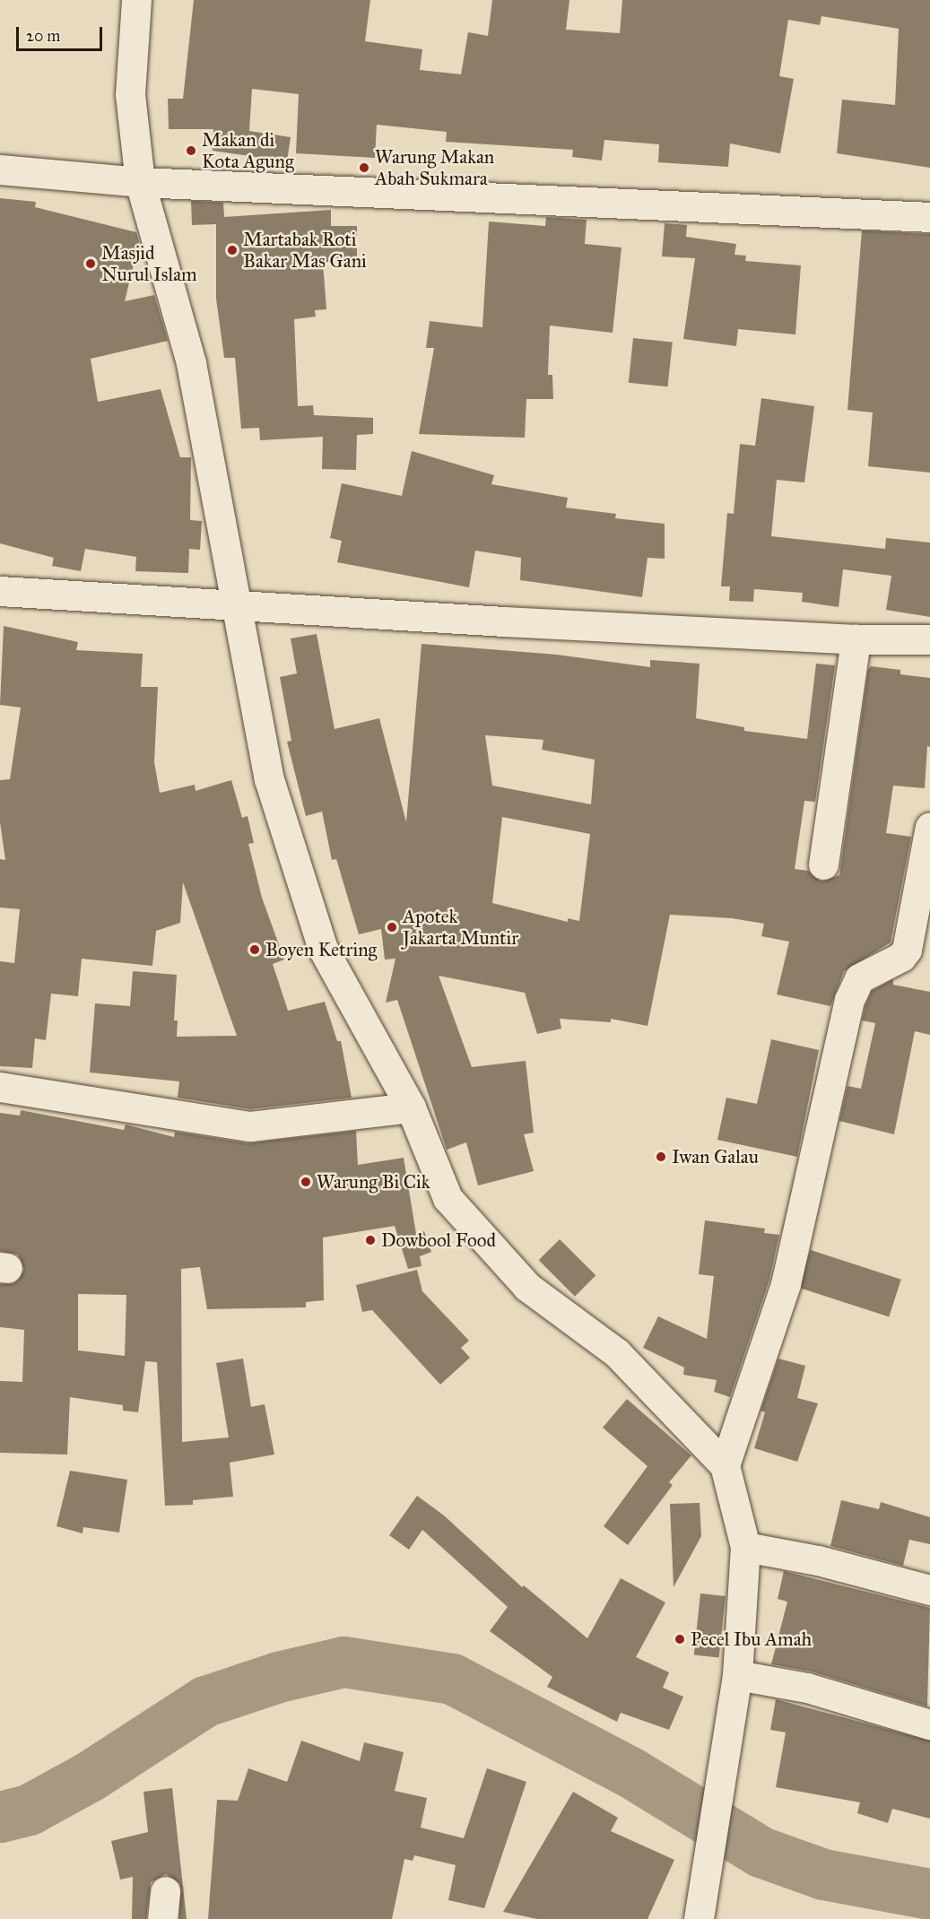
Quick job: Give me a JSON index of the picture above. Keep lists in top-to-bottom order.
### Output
{
  "places": [
    "Makan di Kota Agung",
    "Warung Makan Abah Sukmara",
    "Martabak Roti Bakar Mas Gani",
    "Masjid Nurul Islam",
    "Apotek Jakarta Muntir",
    "Boyen Ketring",
    "Iwan Galau",
    "Warung Bi Cik",
    "Dowbool Food",
    "Pecel Ibu Amah"
  ],
  "scale_bar": "20 m"
}
